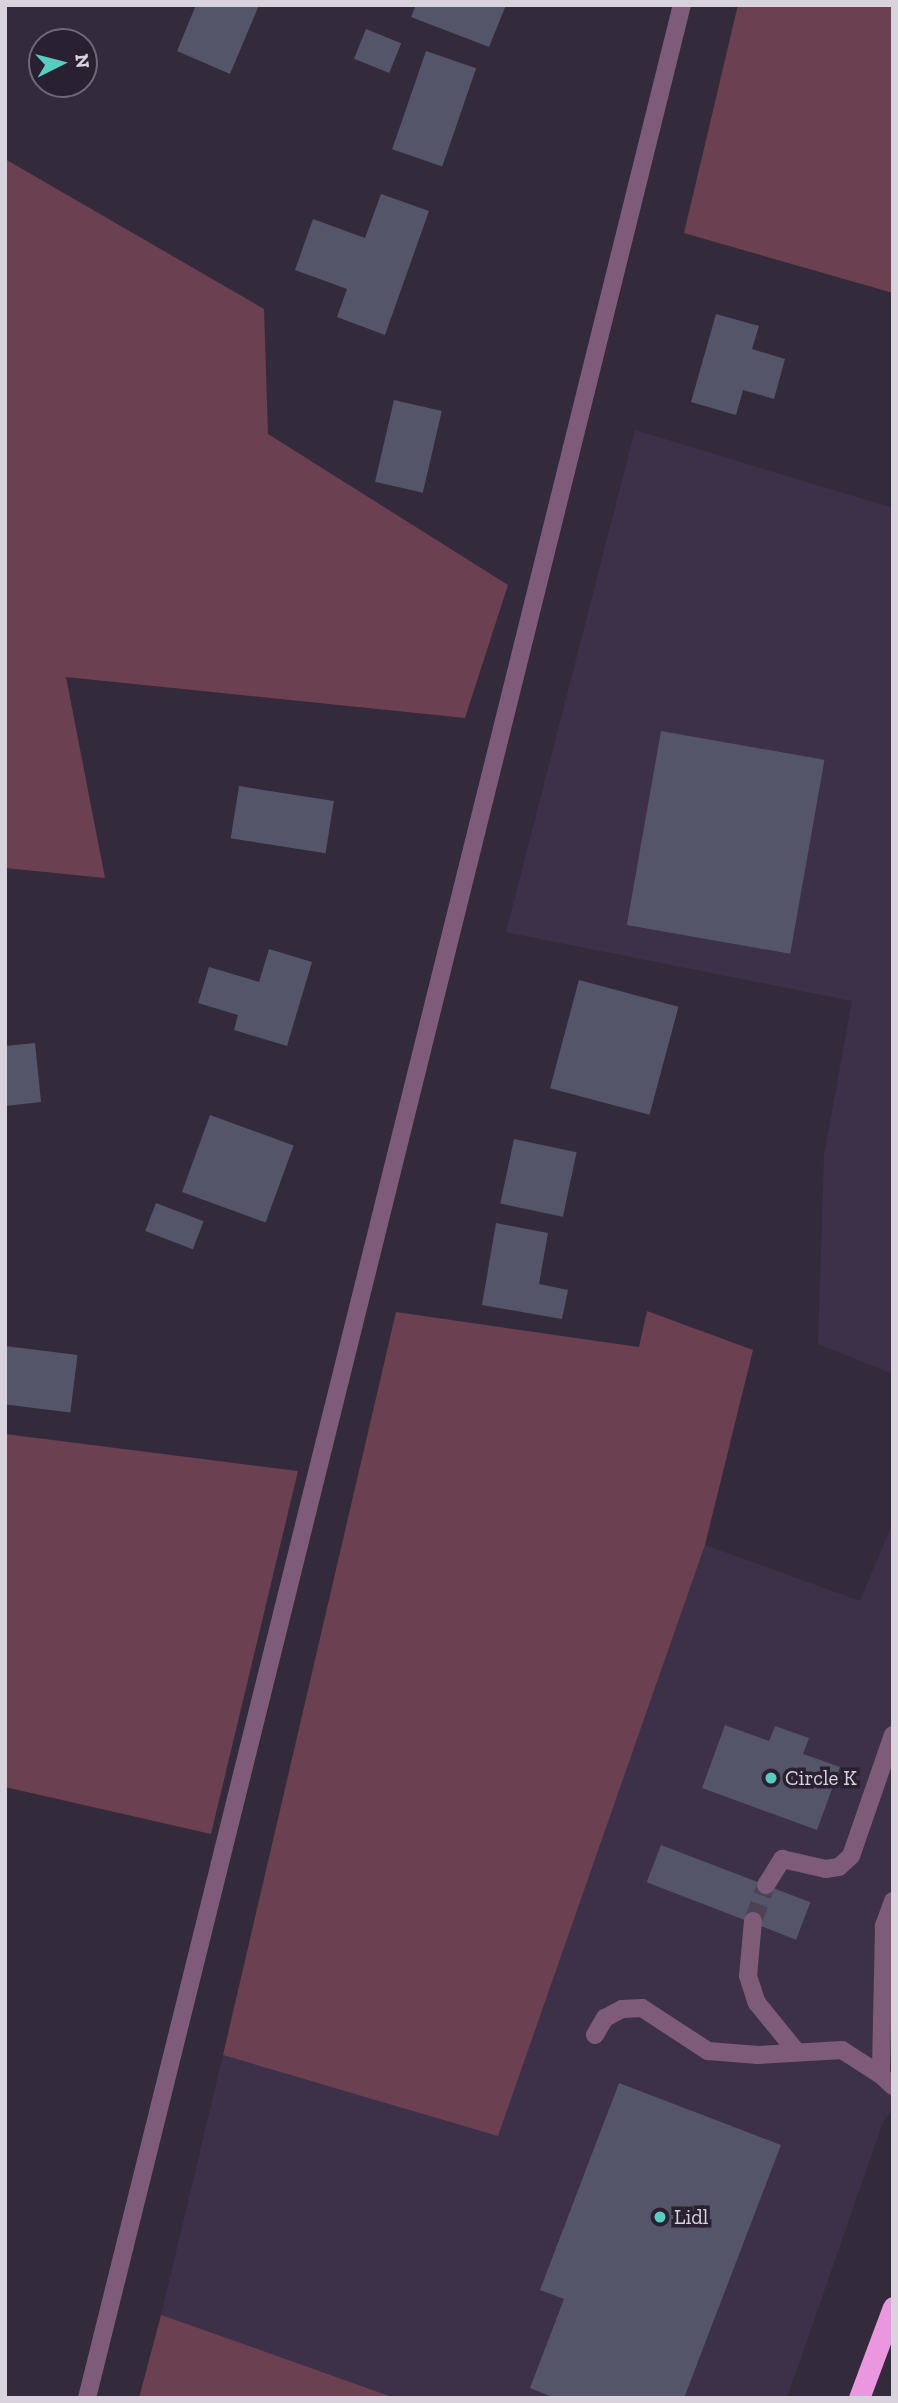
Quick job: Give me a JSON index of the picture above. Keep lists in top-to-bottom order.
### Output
{
  "places": ["Circle K", "Lidl"],
  "north": "right"
}
